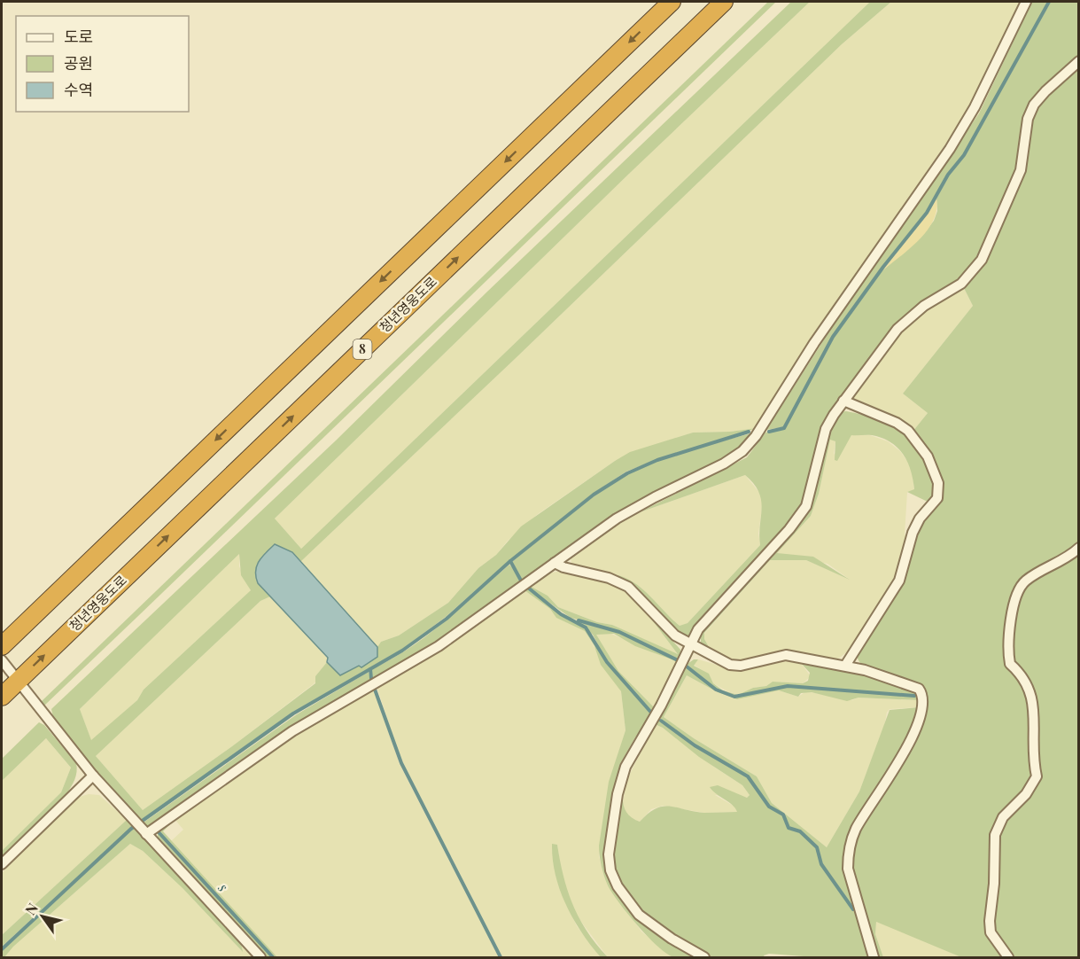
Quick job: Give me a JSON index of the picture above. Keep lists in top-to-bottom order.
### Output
{
  "streets": {
    "highway": ["청년영웅도로", "8"]
  },
  "water": ["s"],
  "legend": ["도로", "공원", "수역"],
  "north": "top left"
}
